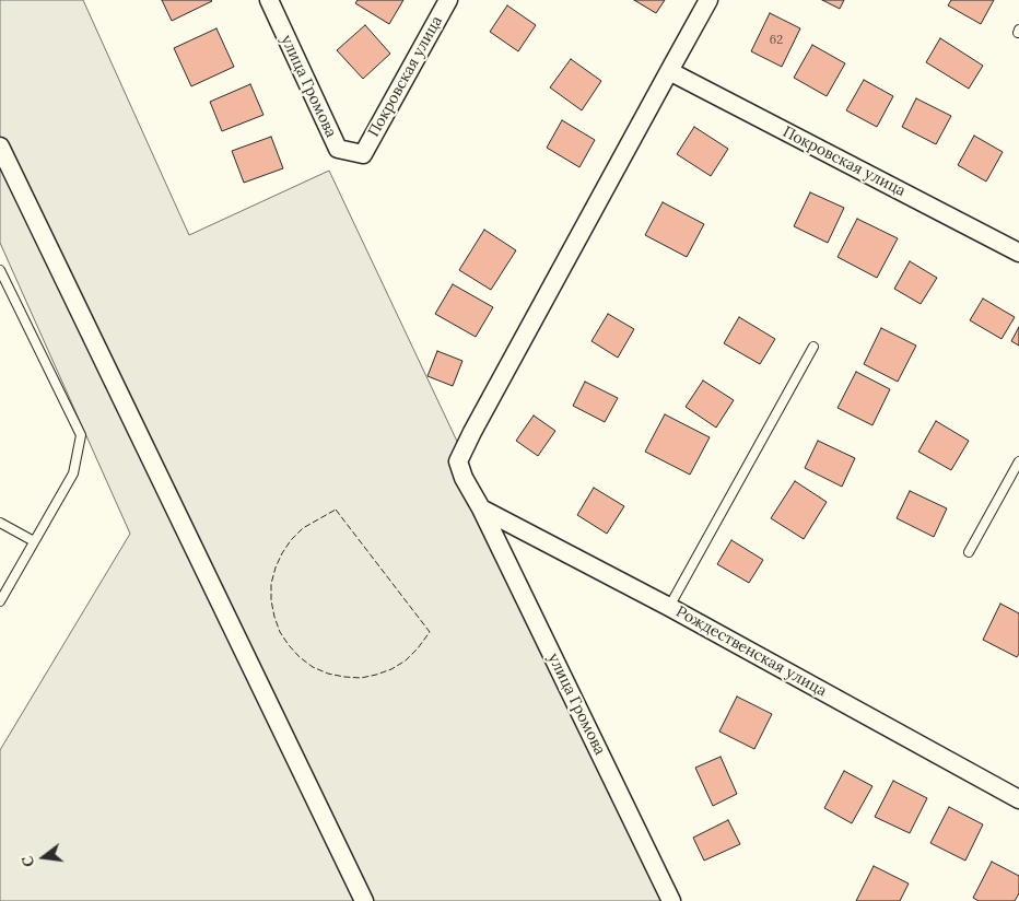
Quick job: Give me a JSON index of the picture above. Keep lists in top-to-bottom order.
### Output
{
  "streets": {
    "street": ["Покровская улица", "улица Громова", "Рождественская улица"]
  },
  "crossings": [
    ["Покровская улица", "улица Громова"],
    ["улица Громова", "Рождественская улица"]
  ],
  "house_numbers": ["62"],
  "north": "left"
}
